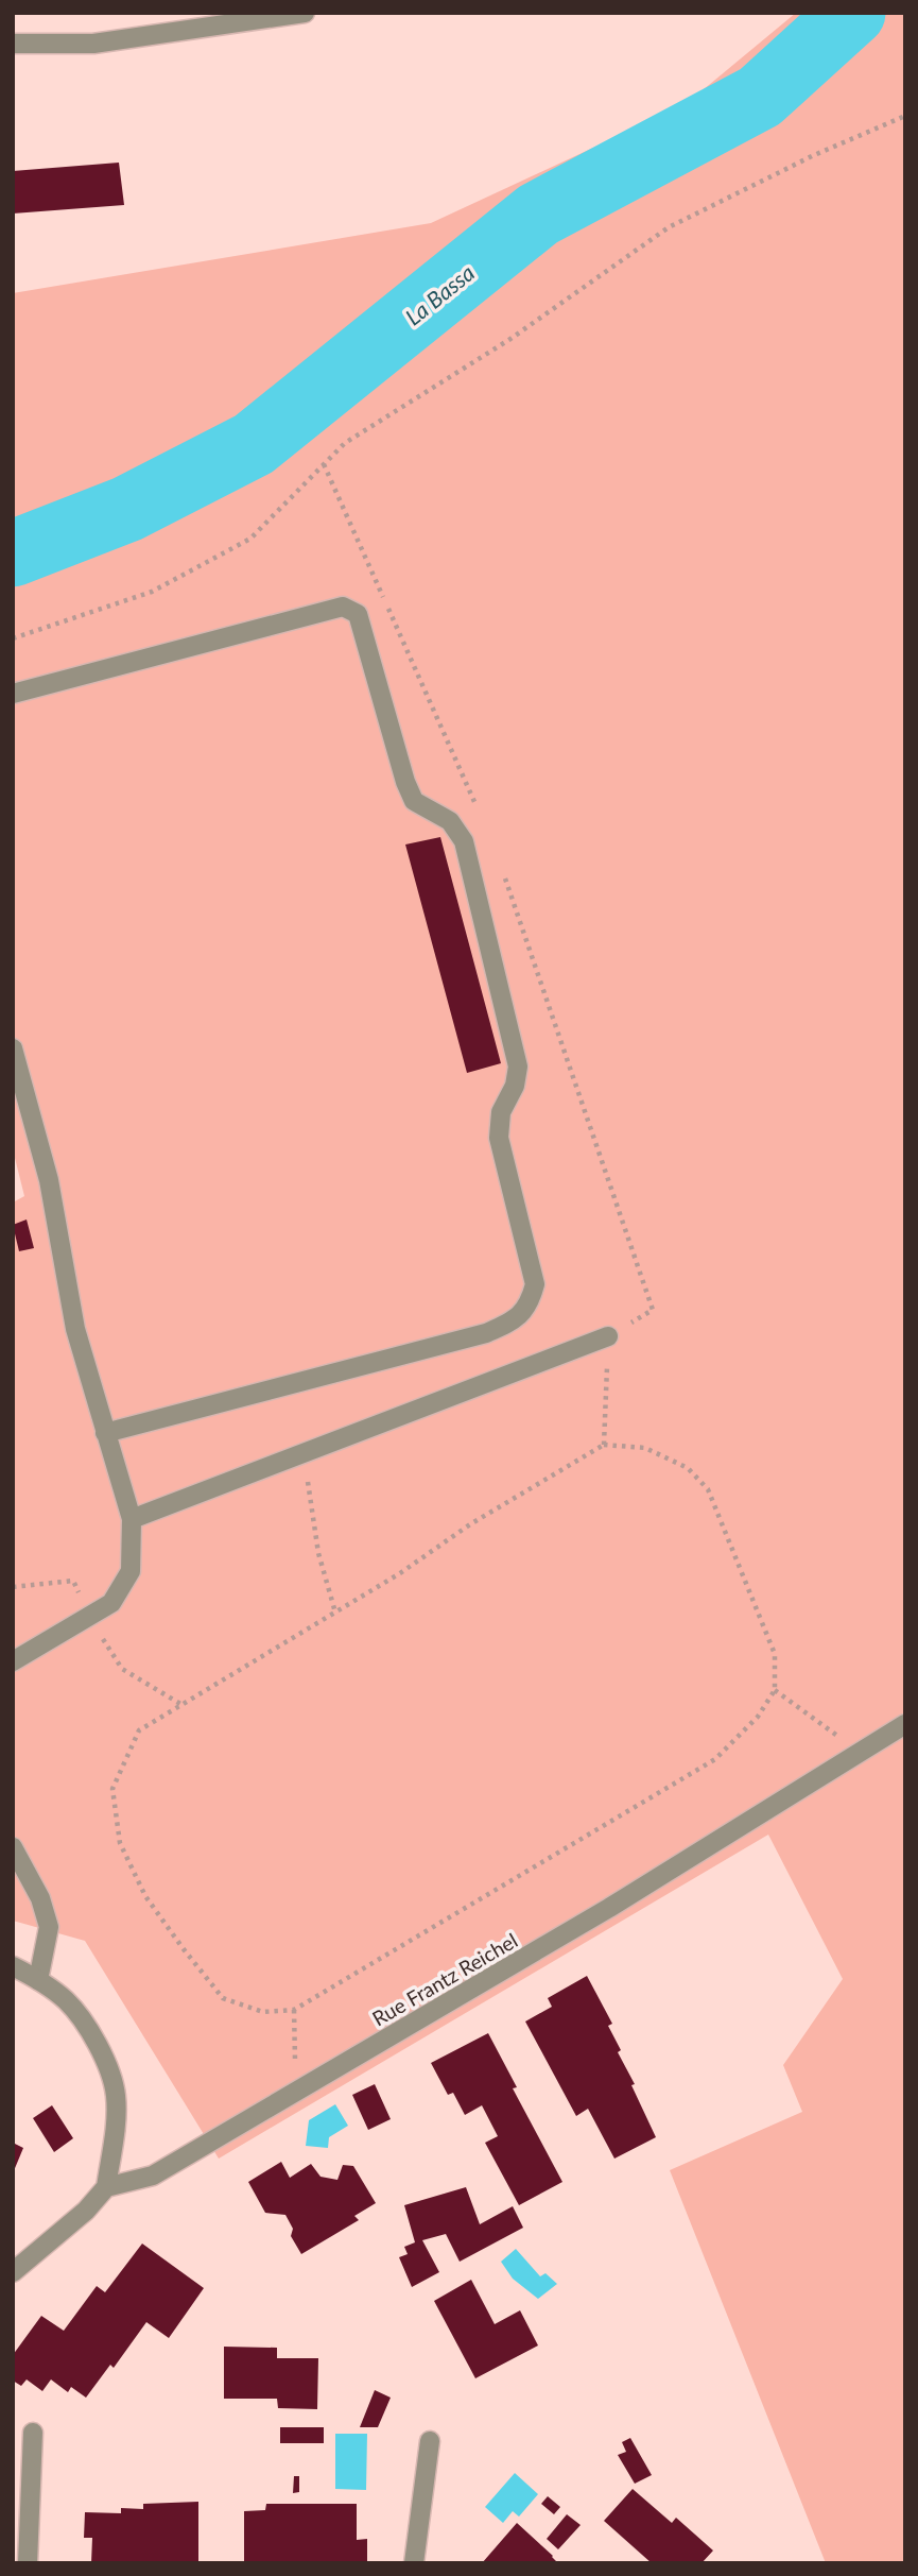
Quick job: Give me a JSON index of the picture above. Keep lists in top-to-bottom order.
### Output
{
  "streets": {
    "street": ["Rue Frantz Reichel"]
  },
  "water": ["La Bassa"]
}
